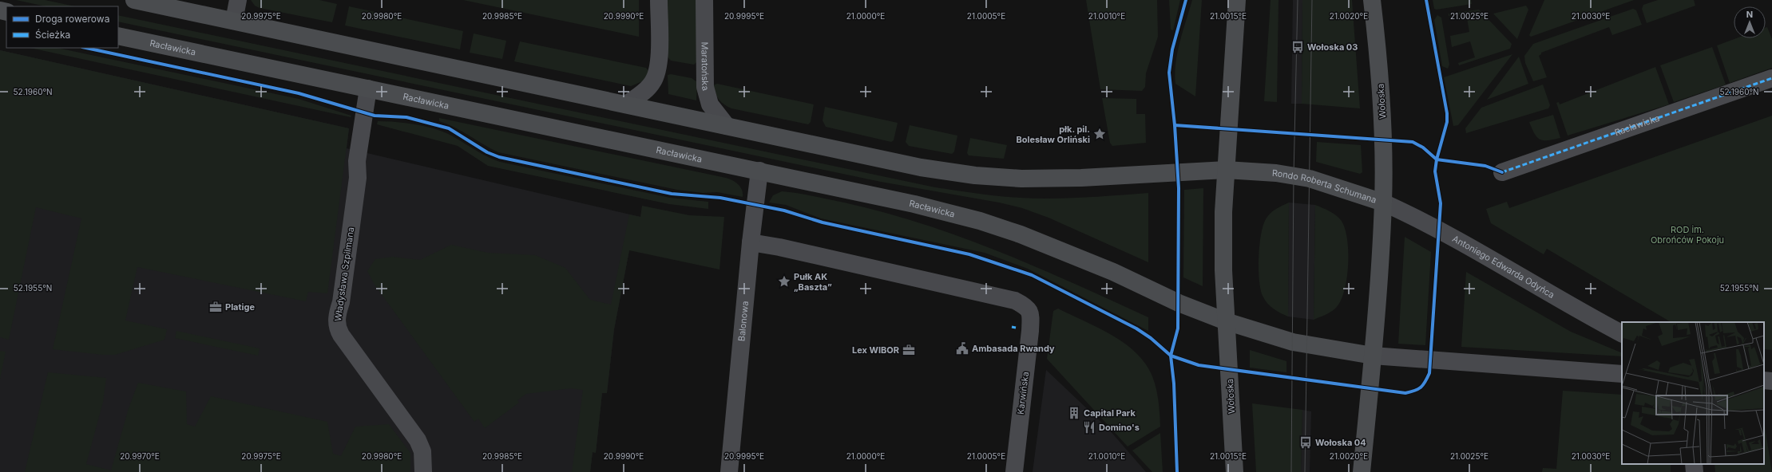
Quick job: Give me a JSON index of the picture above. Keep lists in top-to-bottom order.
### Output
{
  "streets": {
    "main road": ["Racławicka", "Wołoska", "Rondo Roberta Schumana"],
    "street": [
      "Maratońska",
      "Antoniego Edwarda Odyńca",
      "Władysława Szpilmana",
      "Balonowa",
      "Karwińska"
    ]
  },
  "crossings": [
    ["Racławicka", "Wołoska"],
    ["Racławicka", "Władysława Szpilmana"],
    ["Racławicka", "Balonowa"],
    ["Wołoska", "Rondo Roberta Schumana"],
    ["Wołoska", "Antoniego Edwarda Odyńca"],
    ["Rondo Roberta Schumana", "Antoniego Edwarda Odyńca"],
    ["Balonowa", "Karwińska"]
  ],
  "parks": ["ROD im. Obrońców Pokoju"],
  "places": {
    "bus stop": ["Wołoska 03", "Wołoska 04"],
    "place": ["płk. pil. Bolesław Orliński", "Pułk AK „Baszta”"],
    "office": ["Platige", "Lex WIBOR"],
    "public building": ["Ambasada Rwandy"],
    "building": ["Capital Park"],
    "restaurant": ["Domino's"]
  },
  "legend": ["Droga rowerowa", "Ścieżka"],
  "north": "top",
  "coordinates": [
    "20.9975°E",
    "20.9980°E",
    "20.9985°E",
    "20.9990°E",
    "20.9995°E",
    "21.0000°E",
    "21.0005°E",
    "21.0010°E",
    "21.0015°E",
    "21.0020°E",
    "21.0025°E",
    "21.0030°E",
    "52.1960°N",
    "52.1955°N",
    "20.9970°E"
  ]
}
